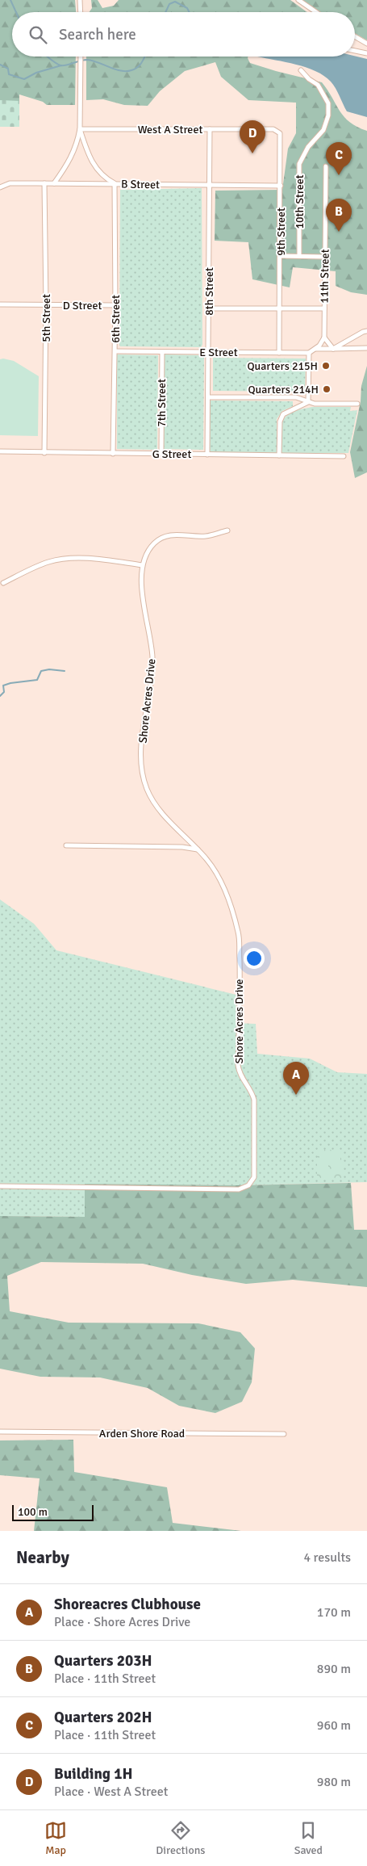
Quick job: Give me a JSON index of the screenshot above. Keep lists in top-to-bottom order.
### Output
{
  "streets": {
    "street": [
      "West A Street",
      "B Street",
      "10th Street",
      "9th Street",
      "11th Street",
      "8th Street",
      "D Street",
      "5th Street",
      "6th Street",
      "E Street",
      "7th Street",
      "G Street",
      "Shore Acres Drive",
      "Arden Shore Road"
    ]
  },
  "crossings": [
    ["West A Street", "9th Street"],
    ["West A Street", "8th Street"],
    ["B Street", "9th Street"],
    ["B Street", "8th Street"],
    ["B Street", "5th Street"],
    ["B Street", "6th Street"],
    ["9th Street", "E Street"],
    ["11th Street", "E Street"],
    ["8th Street", "E Street"],
    ["8th Street", "G Street"],
    ["D Street", "5th Street"],
    ["D Street", "6th Street"],
    ["5th Street", "G Street"],
    ["6th Street", "E Street"],
    ["6th Street", "G Street"],
    ["E Street", "7th Street"],
    ["7th Street", "G Street"]
  ],
  "places": ["Quarters 215H", "Quarters 214H"],
  "scale_bar": "100 m",
  "page": {
    "search": "Search here",
    "pins": [
      "D",
      "C",
      "B",
      "A"
    ],
    "scale": "100 m",
    "heading": ["Nearby", "4 results"],
    "list": [
      {
        "mark": "A",
        "name": "Shoreacres Clubhouse",
        "note": "Place · Shore Acres Drive",
        "value": "170 m"
      },
      {
        "mark": "B",
        "name": "Quarters 203H",
        "note": "Place · 11th Street",
        "value": "890 m"
      },
      {
        "mark": "C",
        "name": "Quarters 202H",
        "note": "Place · 11th Street",
        "value": "960 m"
      },
      {
        "mark": "D",
        "name": "Building 1H",
        "note": "Place · West A Street",
        "value": "980 m"
      }
    ],
    "nav": ["Map", "Directions", "Saved"]
  }
}
